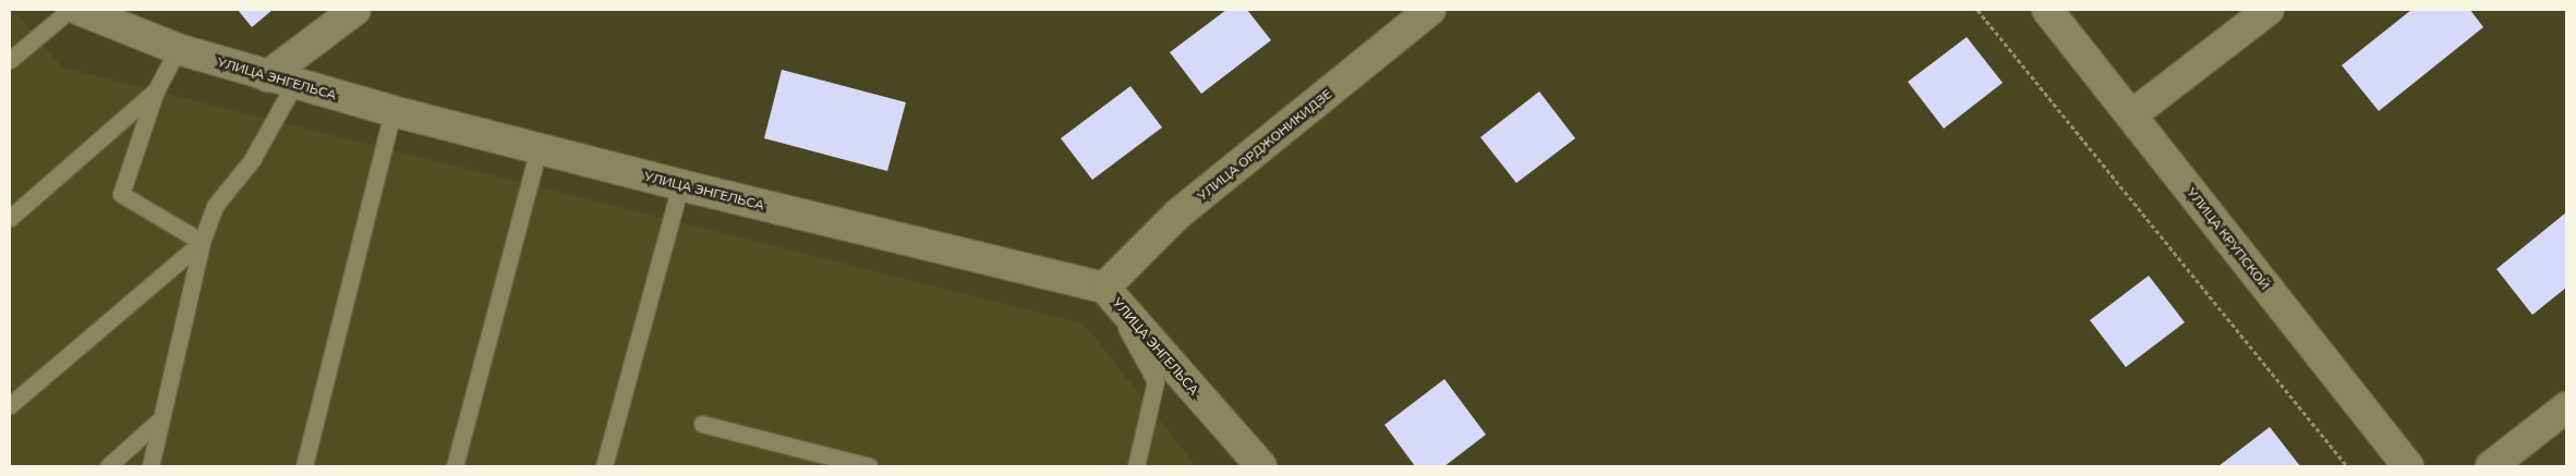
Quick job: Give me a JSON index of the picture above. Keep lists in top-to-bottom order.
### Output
{
  "streets": {
    "street": ["УЛИЦА ЭНГЕЛЬСА", "УЛИЦА ОРДЖОНИКИДЗЕ", "УЛИЦА КРУПСКОЙ"]
  },
  "crossings": [
    ["УЛИЦА ЭНГЕЛЬСА", "УЛИЦА ОРДЖОНИКИДЗЕ"]
  ]
}
